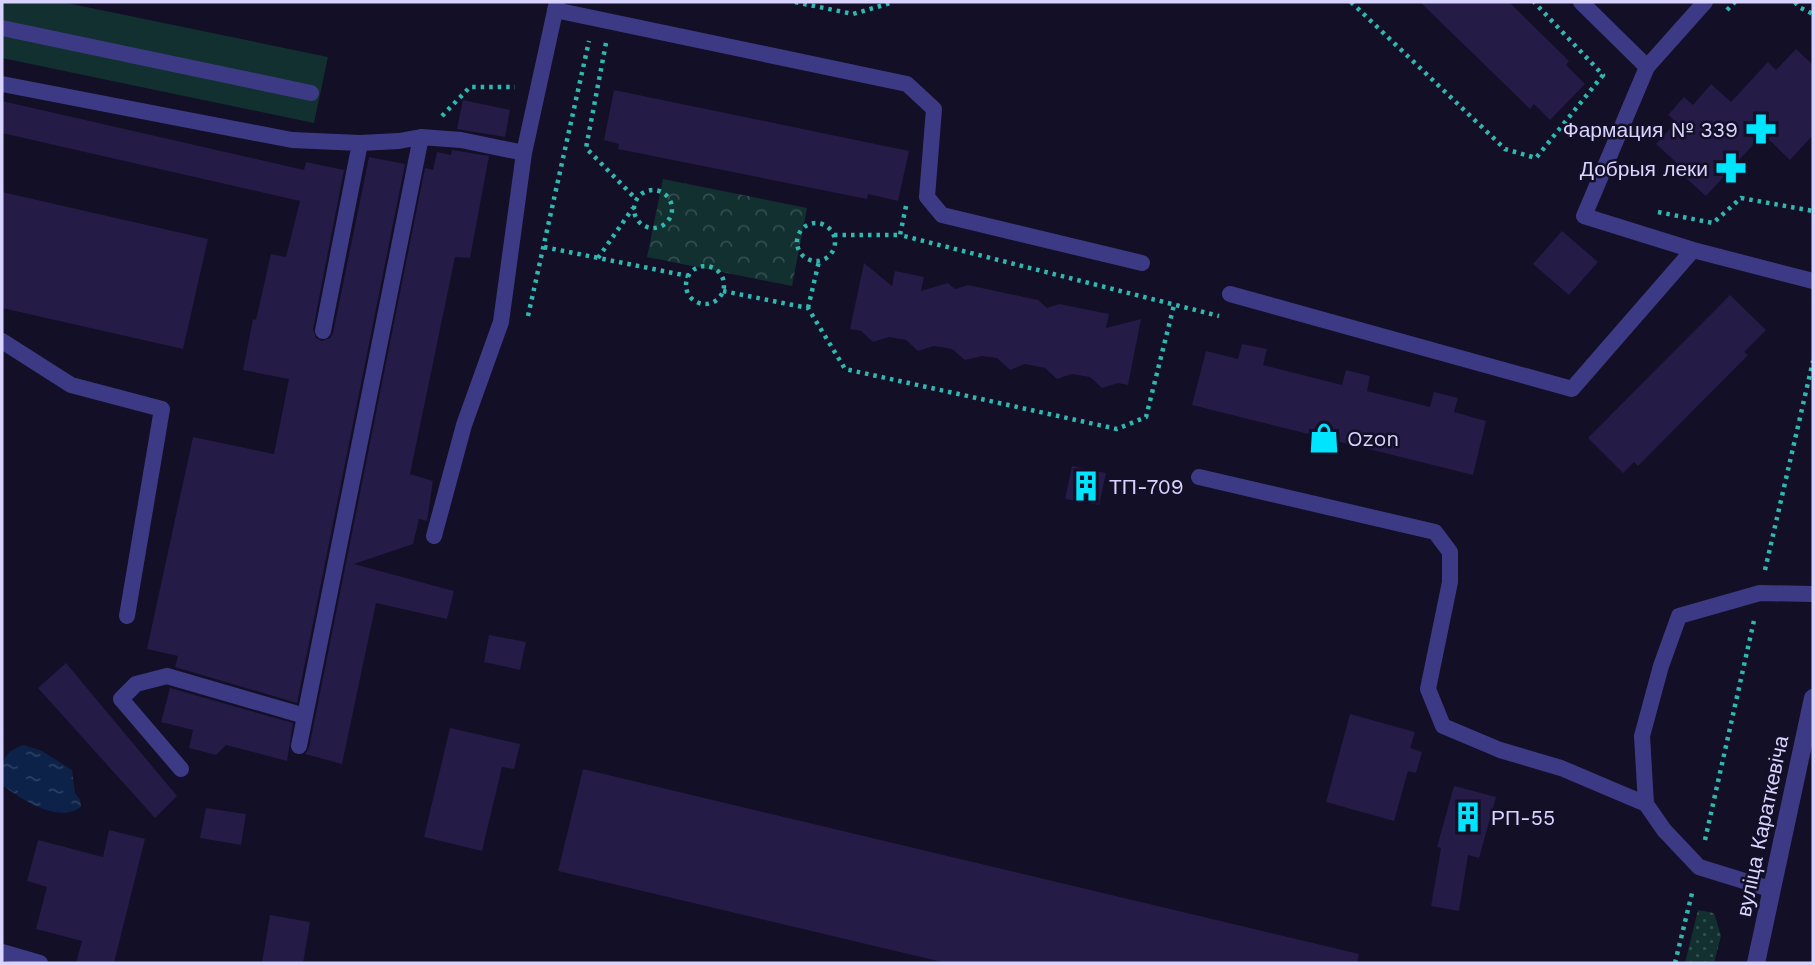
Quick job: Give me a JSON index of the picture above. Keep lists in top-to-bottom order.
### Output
{
  "streets": {
    "street": ["вуліца Караткевіча"]
  },
  "places": {
    "pharmacy": ["Фармация № 339", "Добрыя леки"],
    "shop": ["Ozon"],
    "building": ["ТП-709", "РП-55"]
  }
}
